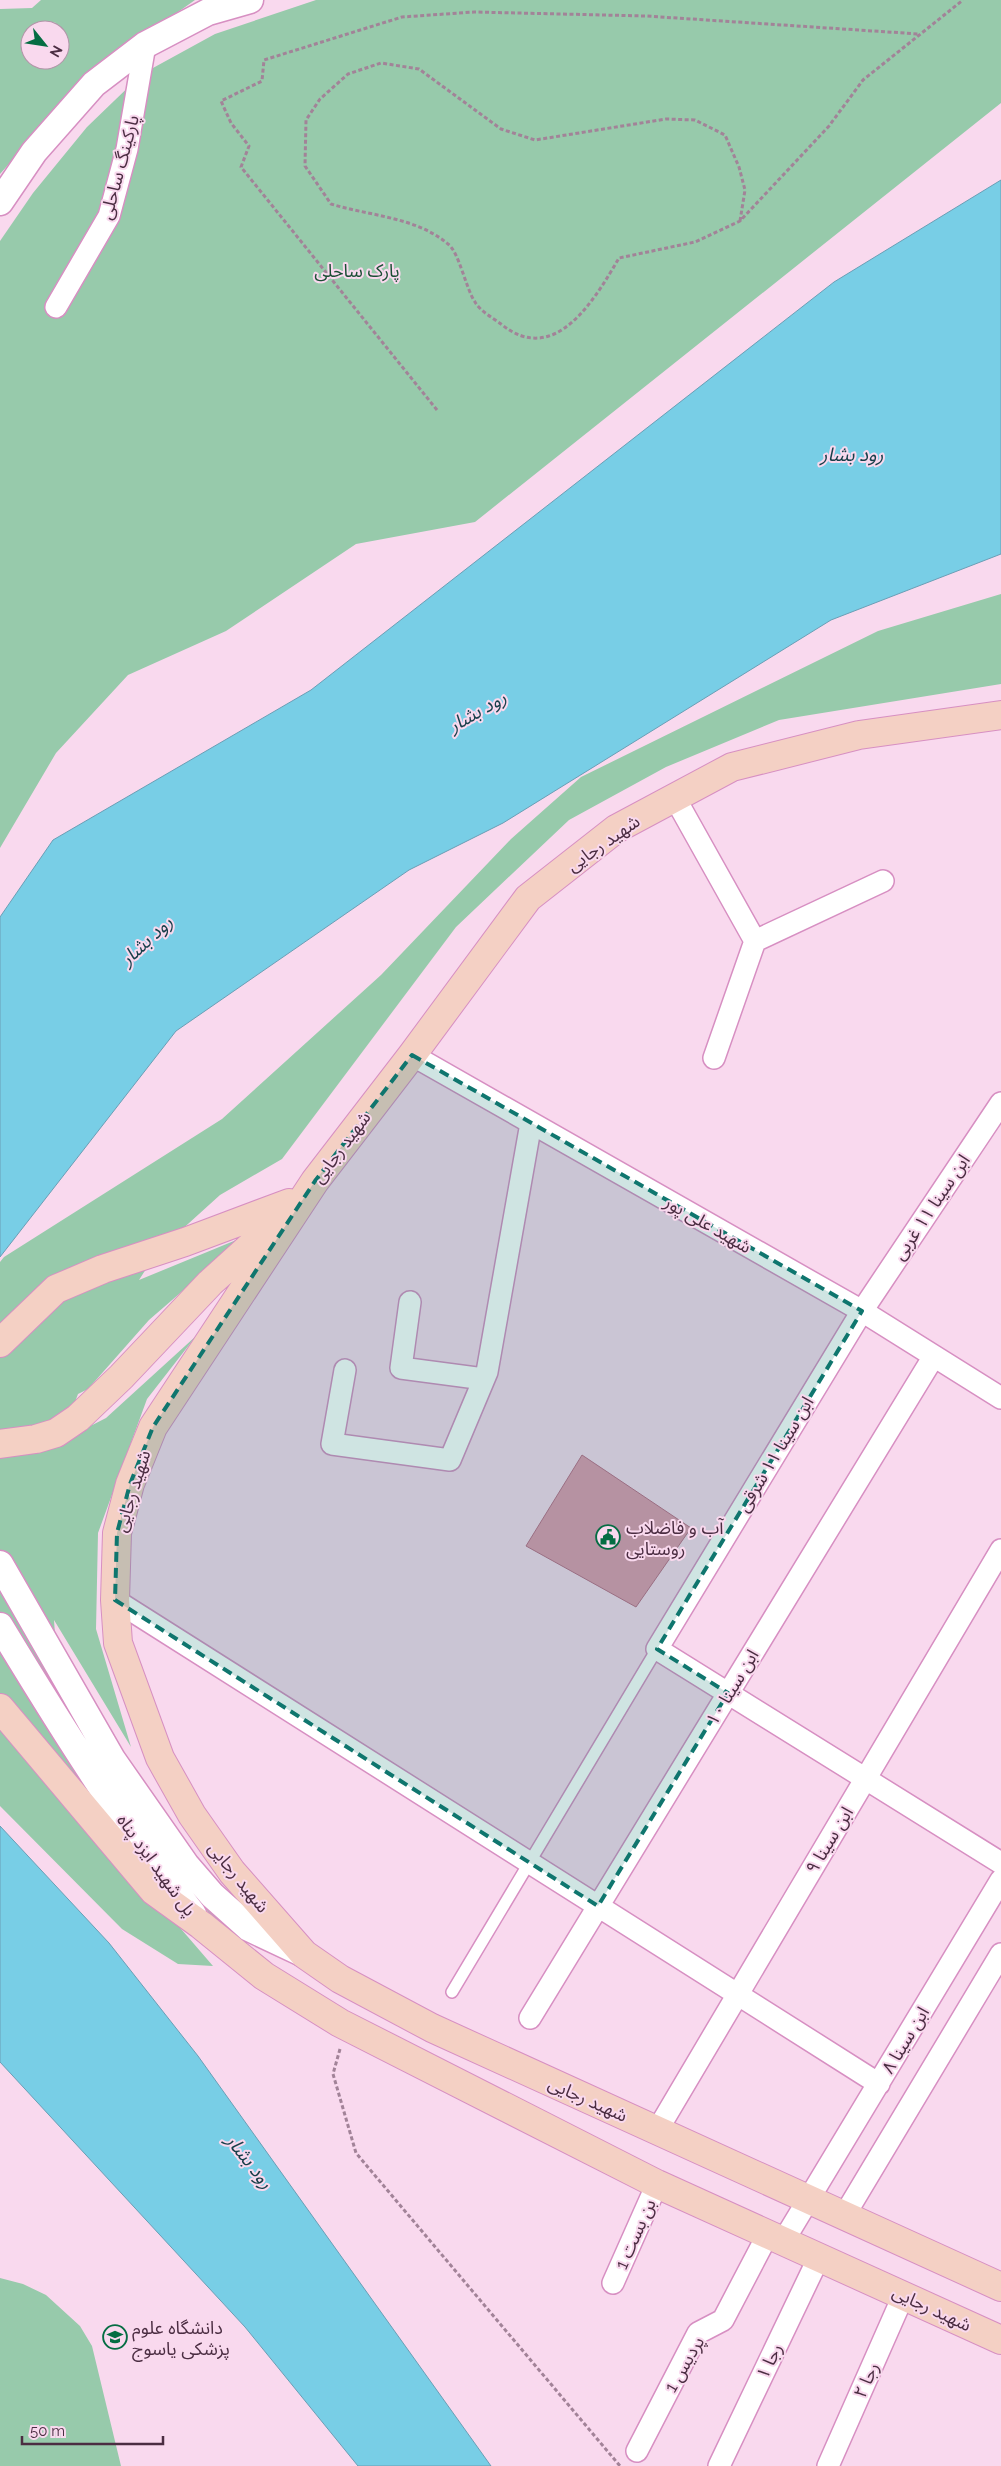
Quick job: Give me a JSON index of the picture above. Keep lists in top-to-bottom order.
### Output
{
  "streets": {
    "main road": ["شهید رجایی", "پل شهید ایزد پناه"],
    "street": [
      "پارکینگ ساحلی",
      "ابن سینا ۱۱ غربی",
      "شهید علی پور",
      "ابن سینا ۱۱ شرقی",
      "ابن سینا ۱۰",
      "ابن سینا ۹",
      "ابن سینا ۸",
      "بن بست 1",
      "رجا ۱",
      "پردیس 1",
      "رجا ۲"
    ]
  },
  "crossings": [
    ["شهید رجایی", "شهید علی پور"],
    ["شهید رجایی", "ابن سینا ۹"],
    ["شهید رجایی", "پل شهید ایزد پناه"],
    ["شهید رجایی", "ابن سینا ۸"],
    ["شهید رجایی", "بن بست 1"],
    ["شهید رجایی", "رجا ۱"],
    ["شهید رجایی", "پردیس 1"],
    ["شهید رجایی", "رجا ۲"],
    ["ابن سینا ۱۱ غربی", "شهید علی پور"],
    ["ابن سینا ۱۱ غربی", "ابن سینا ۱۱ شرقی"],
    ["شهید علی پور", "ابن سینا ۱۱ شرقی"],
    ["شهید علی پور", "ابن سینا ۱۰"],
    ["ابن سینا ۸", "پردیس 1"]
  ],
  "water": ["رود بشار"],
  "parks": ["پارک ساحلی"],
  "places": {
    "public building": ["آب و فاضلاب روستایی"],
    "school or university": ["دانشگاه علوم پزشکی یاسوج"]
  },
  "scale_bar": "50 m",
  "north": "bottom right"
}
